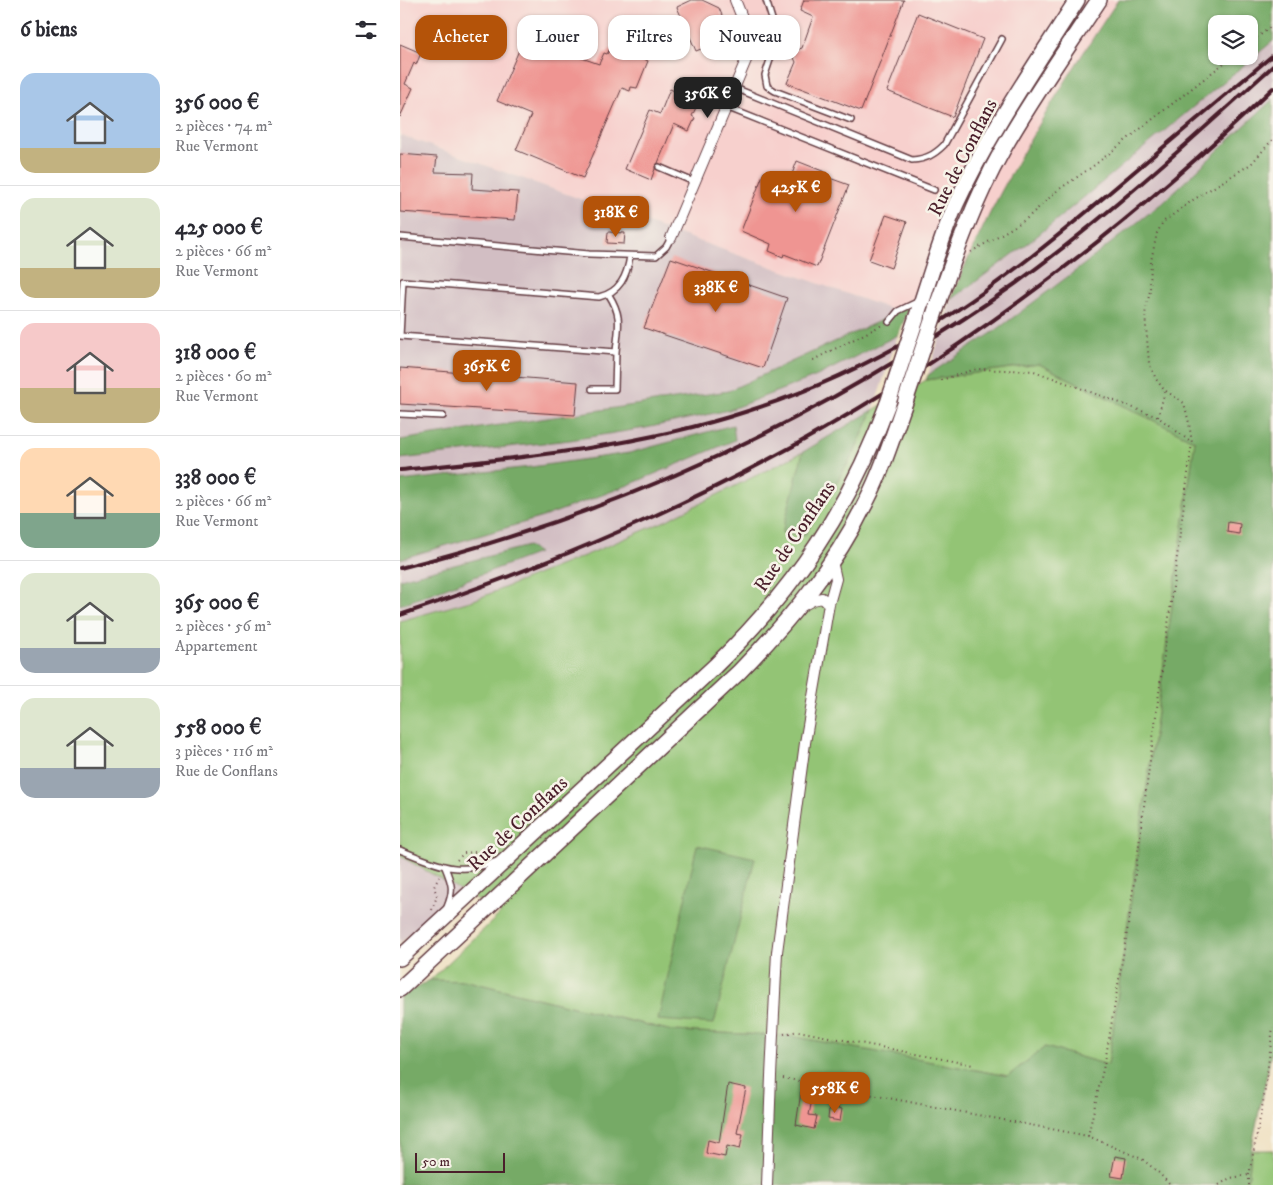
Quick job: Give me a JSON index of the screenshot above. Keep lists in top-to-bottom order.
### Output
{
  "streets": {
    "main road": ["Rue de Conflans"]
  },
  "scale_bar": "50 m",
  "page": {
    "heading": "6 biens",
    "chip": [
      "Acheter",
      "Louer",
      "Filtres",
      "Nouveau"
    ],
    "list": [
      {
        "name": "356 000 €",
        "note": "2 pièces · 74 m² · Rue Vermont"
      },
      {
        "name": "425 000 €",
        "note": "2 pièces · 66 m² · Rue Vermont"
      },
      {
        "name": "318 000 €",
        "note": "2 pièces · 60 m² · Rue Vermont"
      },
      {
        "name": "338 000 €",
        "note": "2 pièces · 66 m² · Rue Vermont"
      },
      {
        "name": "365 000 €",
        "note": "2 pièces · 56 m² · Appartement"
      },
      {
        "name": "558 000 €",
        "note": "3 pièces · 116 m² · Rue de Conflans"
      }
    ],
    "price": [
      "356K €",
      "425K €",
      "318K €",
      "338K €",
      "365K €",
      "558K €"
    ],
    "scale": "50 m"
  }
}
